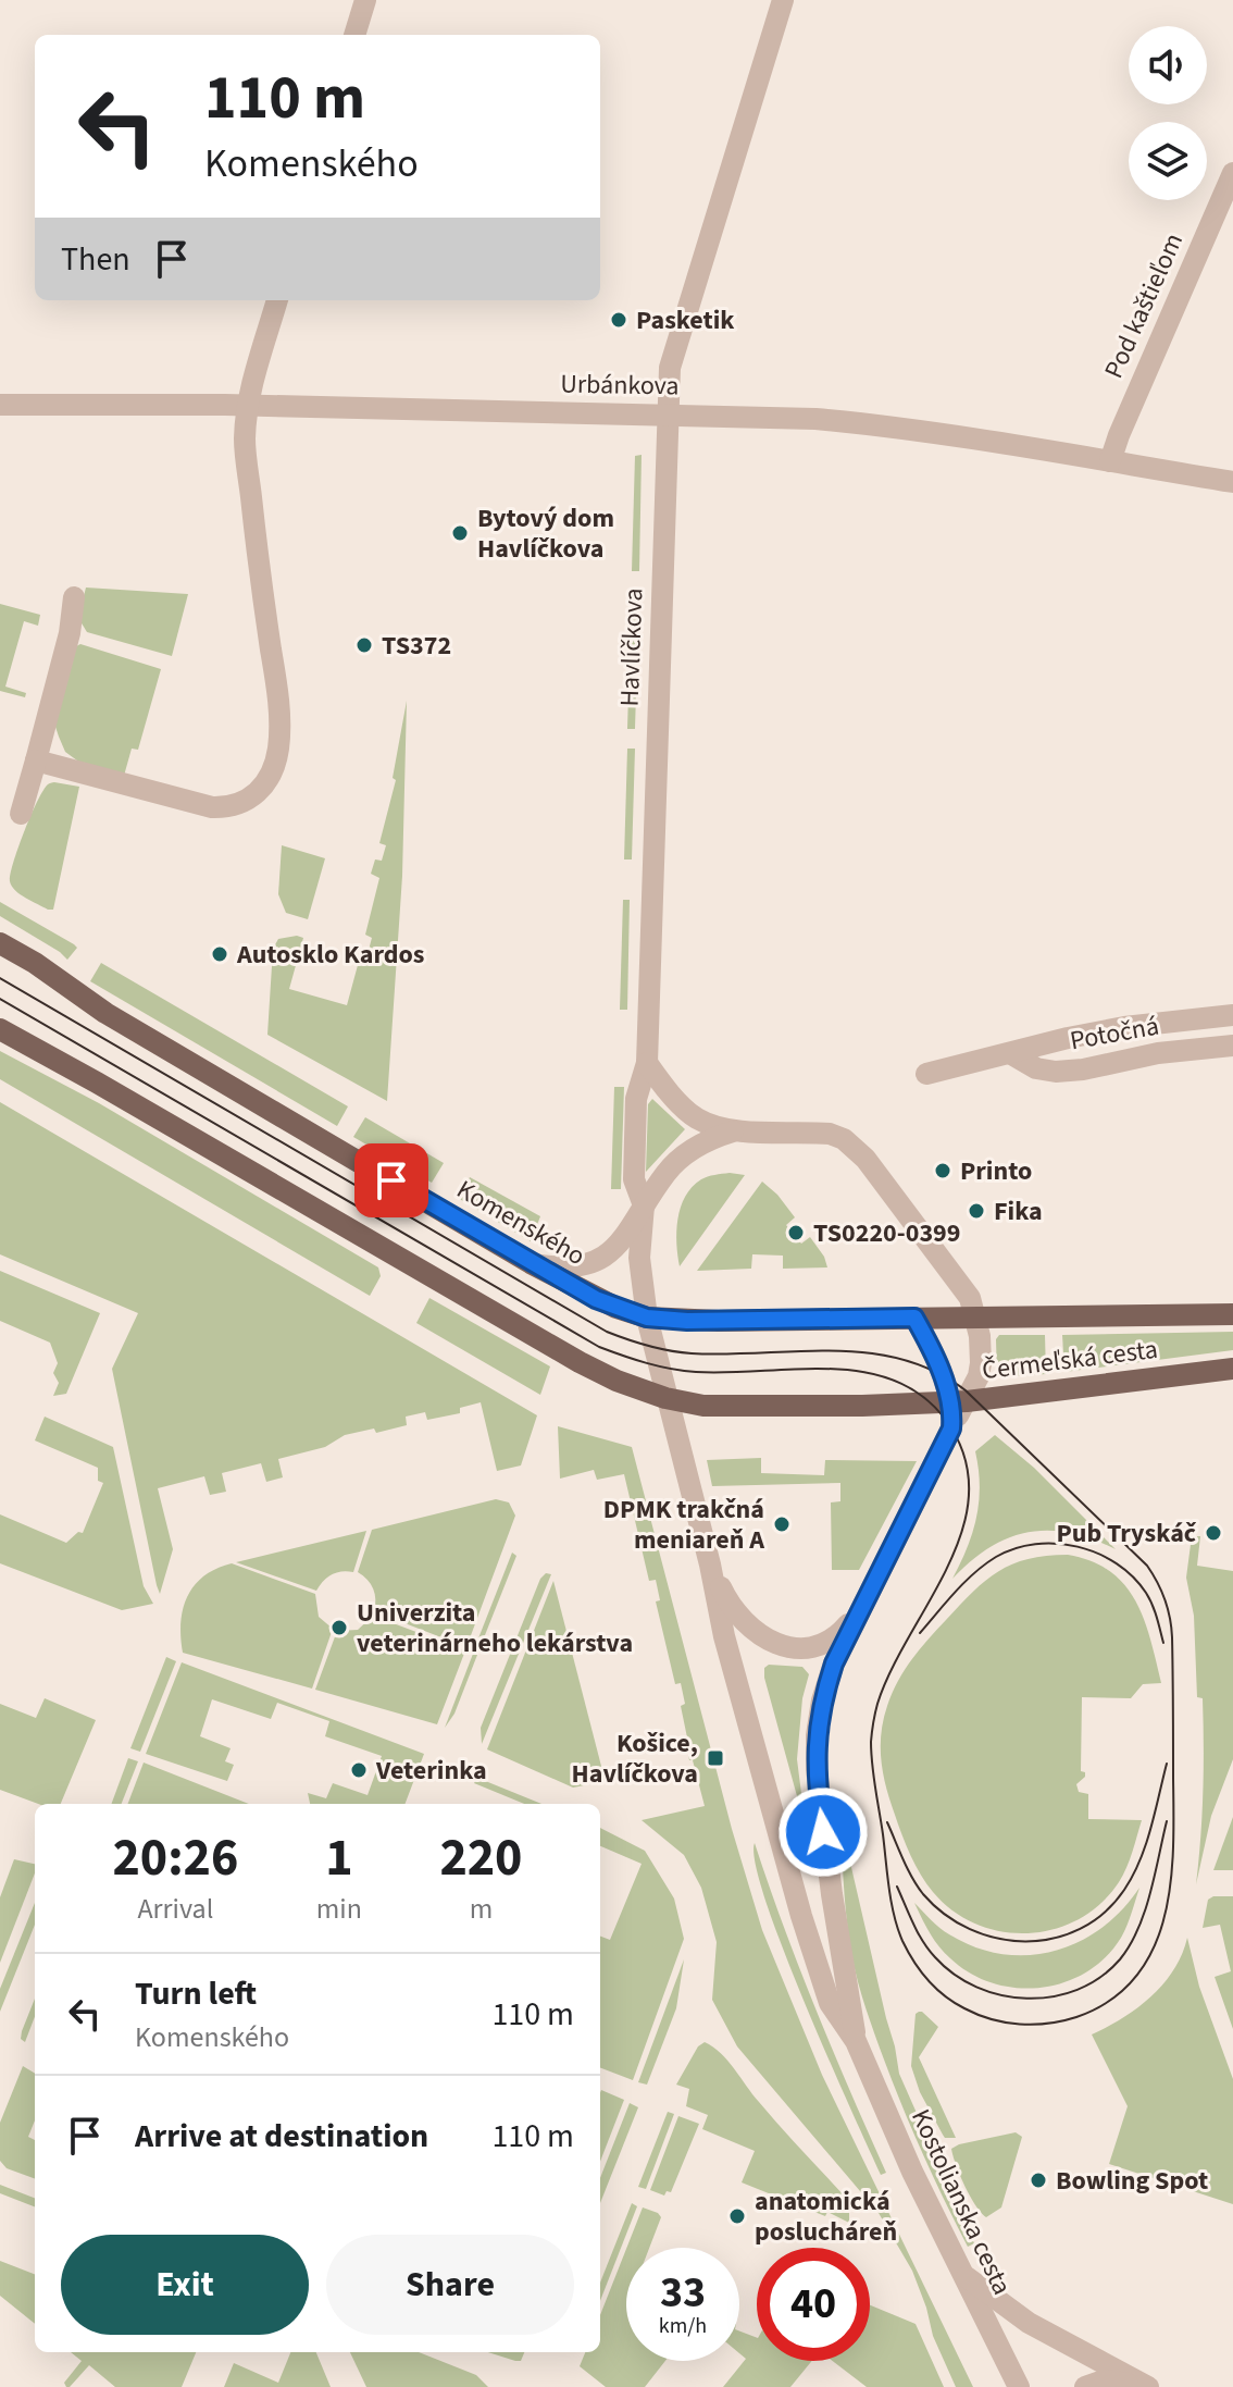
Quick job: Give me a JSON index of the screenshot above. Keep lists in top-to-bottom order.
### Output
{
  "streets": {
    "main road": ["Komenského", "Čermeľská cesta"],
    "street": [
      "Pod kaštieľom",
      "Urbánkova",
      "Havlíčkova",
      "Potočná",
      "Kostolianska cesta"
    ]
  },
  "crossings": [
    ["Pod kaštieľom", "Urbánkova"],
    ["Urbánkova", "Havlíčkova"],
    ["Havlíčkova", "Komenského"],
    ["Havlíčkova", "Čermeľská cesta"],
    ["Havlíčkova", "Kostolianska cesta"],
    ["Komenského", "Čermeľská cesta"],
    ["Komenského", "Kostolianska cesta"],
    ["Čermeľská cesta", "Kostolianska cesta"]
  ],
  "places": {
    "other": [
      "Pasketik",
      "Bytový dom Havlíčkova",
      "TS372",
      "Autosklo Kardos",
      "Printo",
      "Fika",
      "TS0220-0399",
      "DPMK trakčná meniareň A",
      "Pub Tryskáč",
      "Univerzita veterinárneho lekárstva",
      "Veterinka",
      "Bowling Spot",
      "anatomická poslucháreň"
    ],
    "transit": ["Košice, Havlíčkova"]
  },
  "page": {
    "turn": ["110 m", "Komenského"],
    "then": "Then",
    "eta": [
      "20:26",
      "Arrival",
      "1",
      "min",
      "220",
      "m"
    ],
    "list": [
      {
        "name": "Turn left",
        "note": "Komenského",
        "value": "110 m"
      },
      {
        "name": "Arrive at destination",
        "value": "110 m"
      }
    ],
    "buttons": ["Exit", "Share"],
    "speed": "33 km/h",
    "limit": "40"
  }
}
